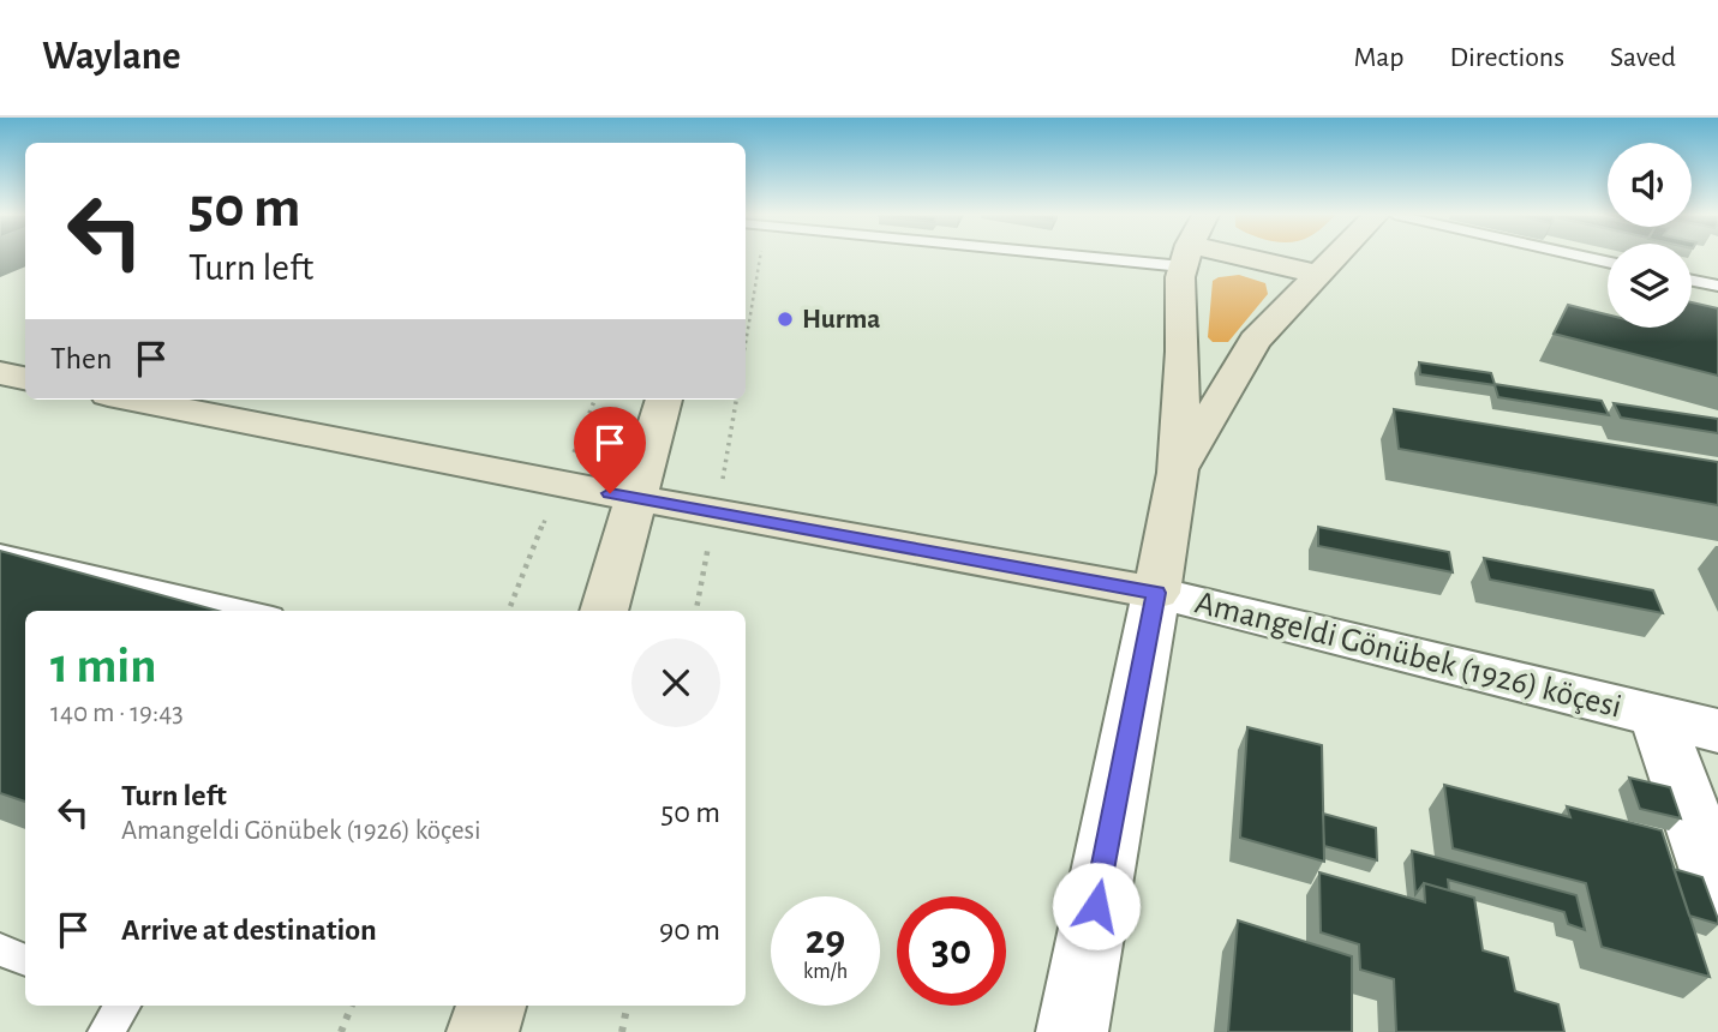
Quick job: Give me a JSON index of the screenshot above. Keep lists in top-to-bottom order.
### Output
{
  "streets": {
    "street": ["Amangeldi Gönübek (1926) köçesi"]
  },
  "places": ["Hurma"],
  "page": {
    "header": "Waylane",
    "nav": ["Map", "Directions", "Saved"],
    "turn": ["50 m", "Turn left"],
    "then": "Then",
    "heading": ["1 min", "140 m · 19:43"],
    "list": [
      {
        "name": "Turn left",
        "note": "Amangeldi Gönübek (1926) köçesi",
        "value": "50 m"
      },
      {
        "name": "Arrive at destination",
        "value": "90 m"
      }
    ],
    "speed": "29 km/h",
    "limit": "30"
  }
}
